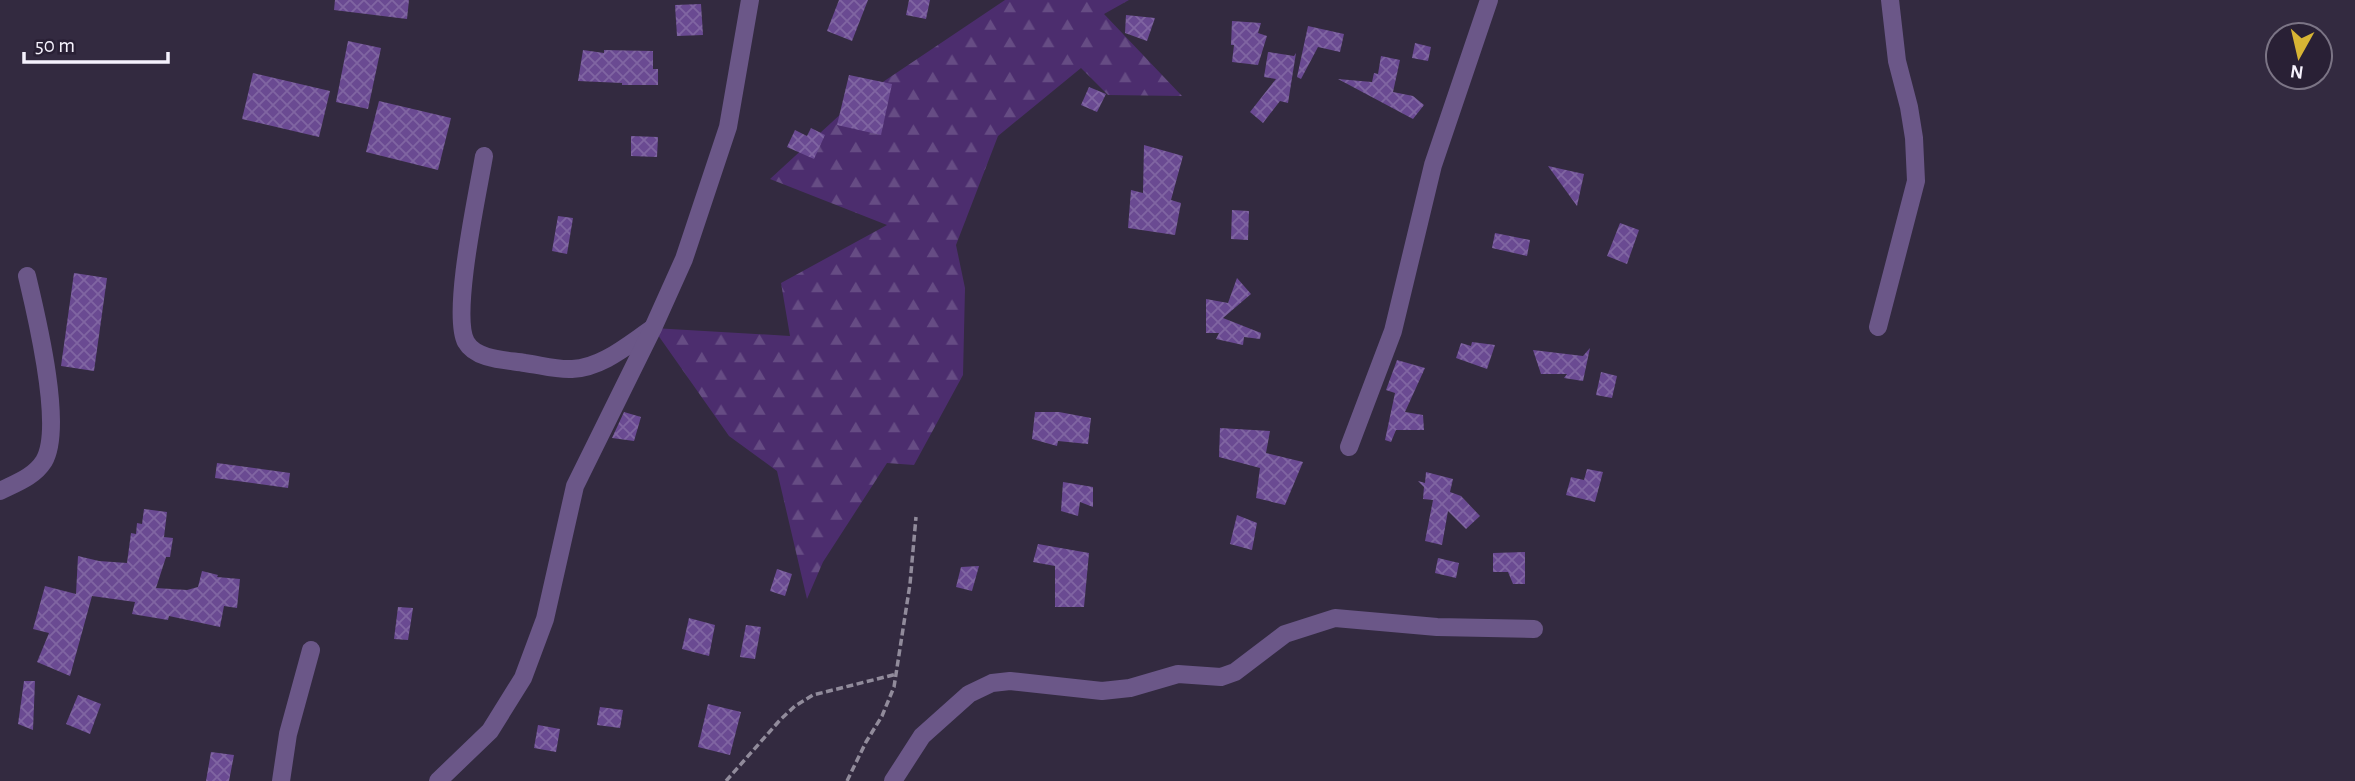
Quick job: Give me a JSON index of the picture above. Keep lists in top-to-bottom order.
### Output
{
  "scale_bar": "50 m",
  "north": "bottom"
}
